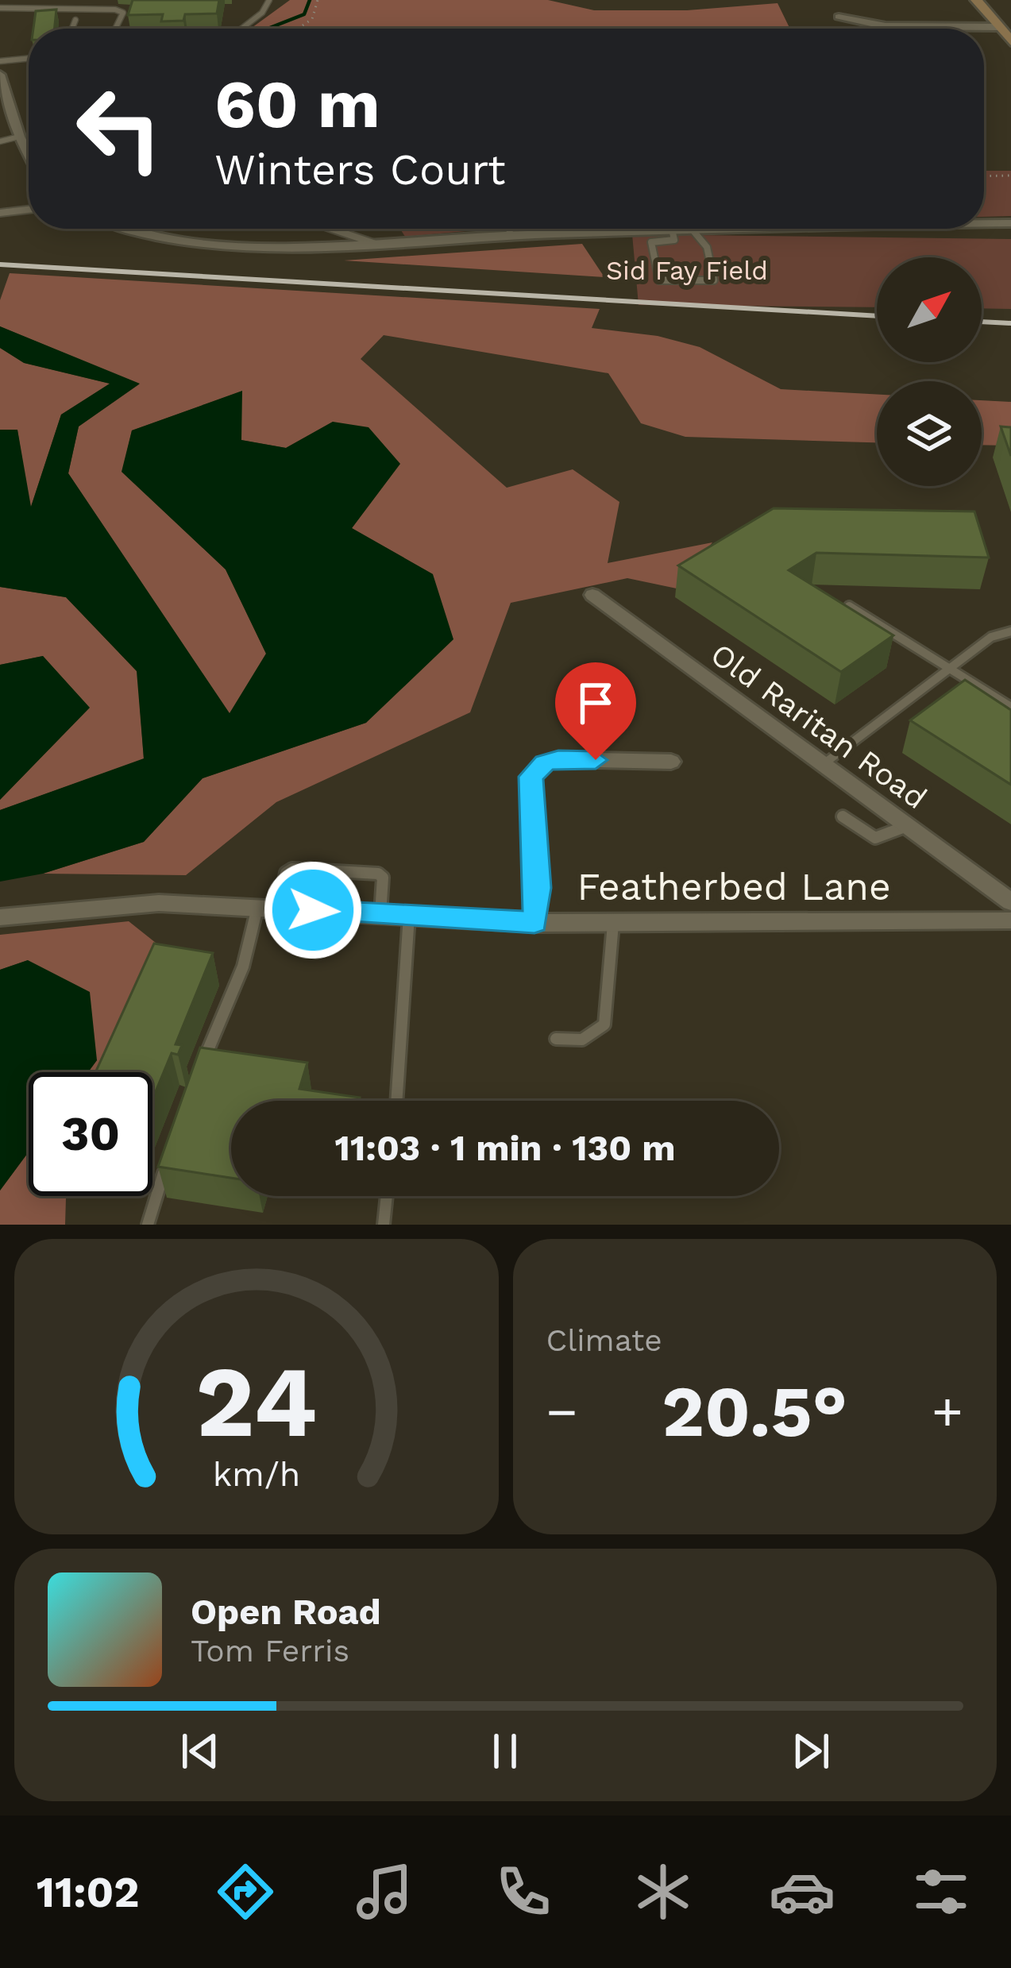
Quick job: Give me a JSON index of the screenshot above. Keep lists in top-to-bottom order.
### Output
{
  "streets": {
    "street": ["Old Raritan Road", "Featherbed Lane"]
  },
  "parks": ["Sid Fay Field"],
  "north": "top right",
  "page": {
    "turn": ["60 m", "Winters Court"],
    "limit": "30",
    "trip": "11:03 · 1 min · 130 m",
    "tile": "Climate",
    "heat": ["−", "20.5°", "+"],
    "song": ["Open Road", "Tom Ferris"],
    "tabs": "11:02",
    "gauge": ["24", "km/h"]
  }
}
